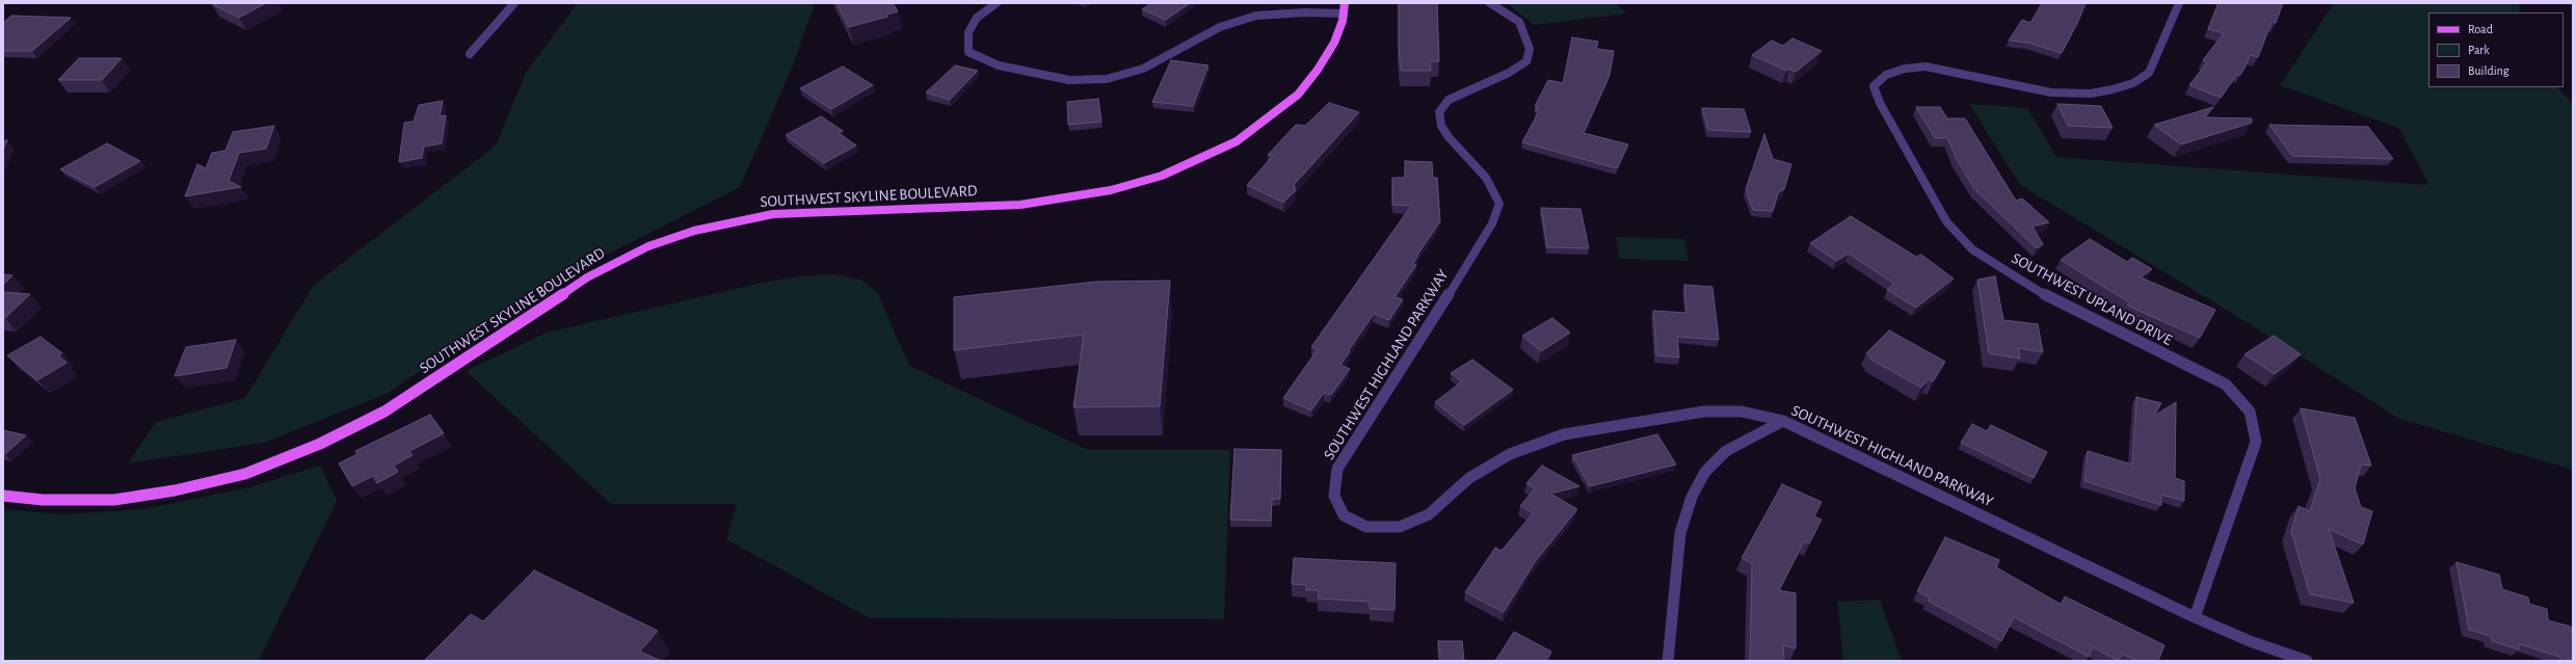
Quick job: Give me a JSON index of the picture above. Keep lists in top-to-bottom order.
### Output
{
  "streets": {
    "main road": ["SOUTHWEST SKYLINE BOULEVARD"],
    "street": ["SOUTHWEST UPLAND DRIVE", "SOUTHWEST HIGHLAND PARKWAY"]
  },
  "crossings": [
    ["SOUTHWEST UPLAND DRIVE", "SOUTHWEST HIGHLAND PARKWAY"]
  ],
  "legend": ["Road", "Park", "Building"]
}
